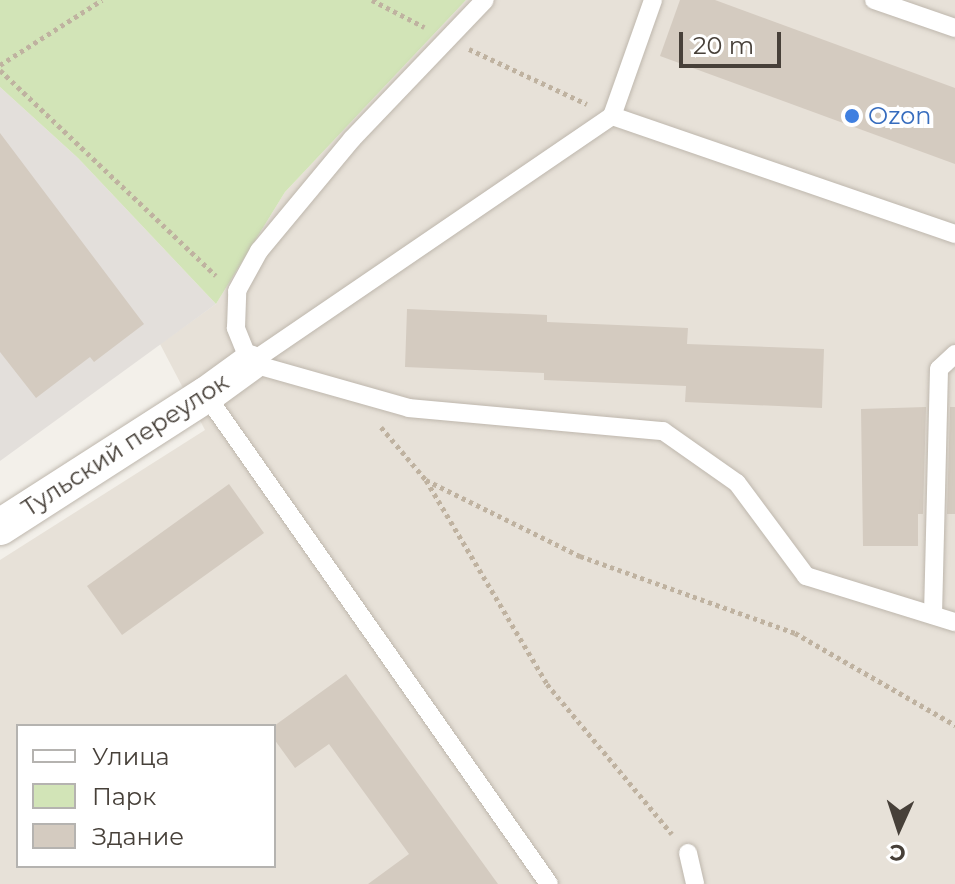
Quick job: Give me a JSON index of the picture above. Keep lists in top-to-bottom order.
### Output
{
  "streets": {
    "street": ["Тульский переулок"]
  },
  "places": ["Ozon"],
  "legend": ["Улица", "Парк", "Здание"],
  "scale_bar": "20 m",
  "north": "bottom"
}
